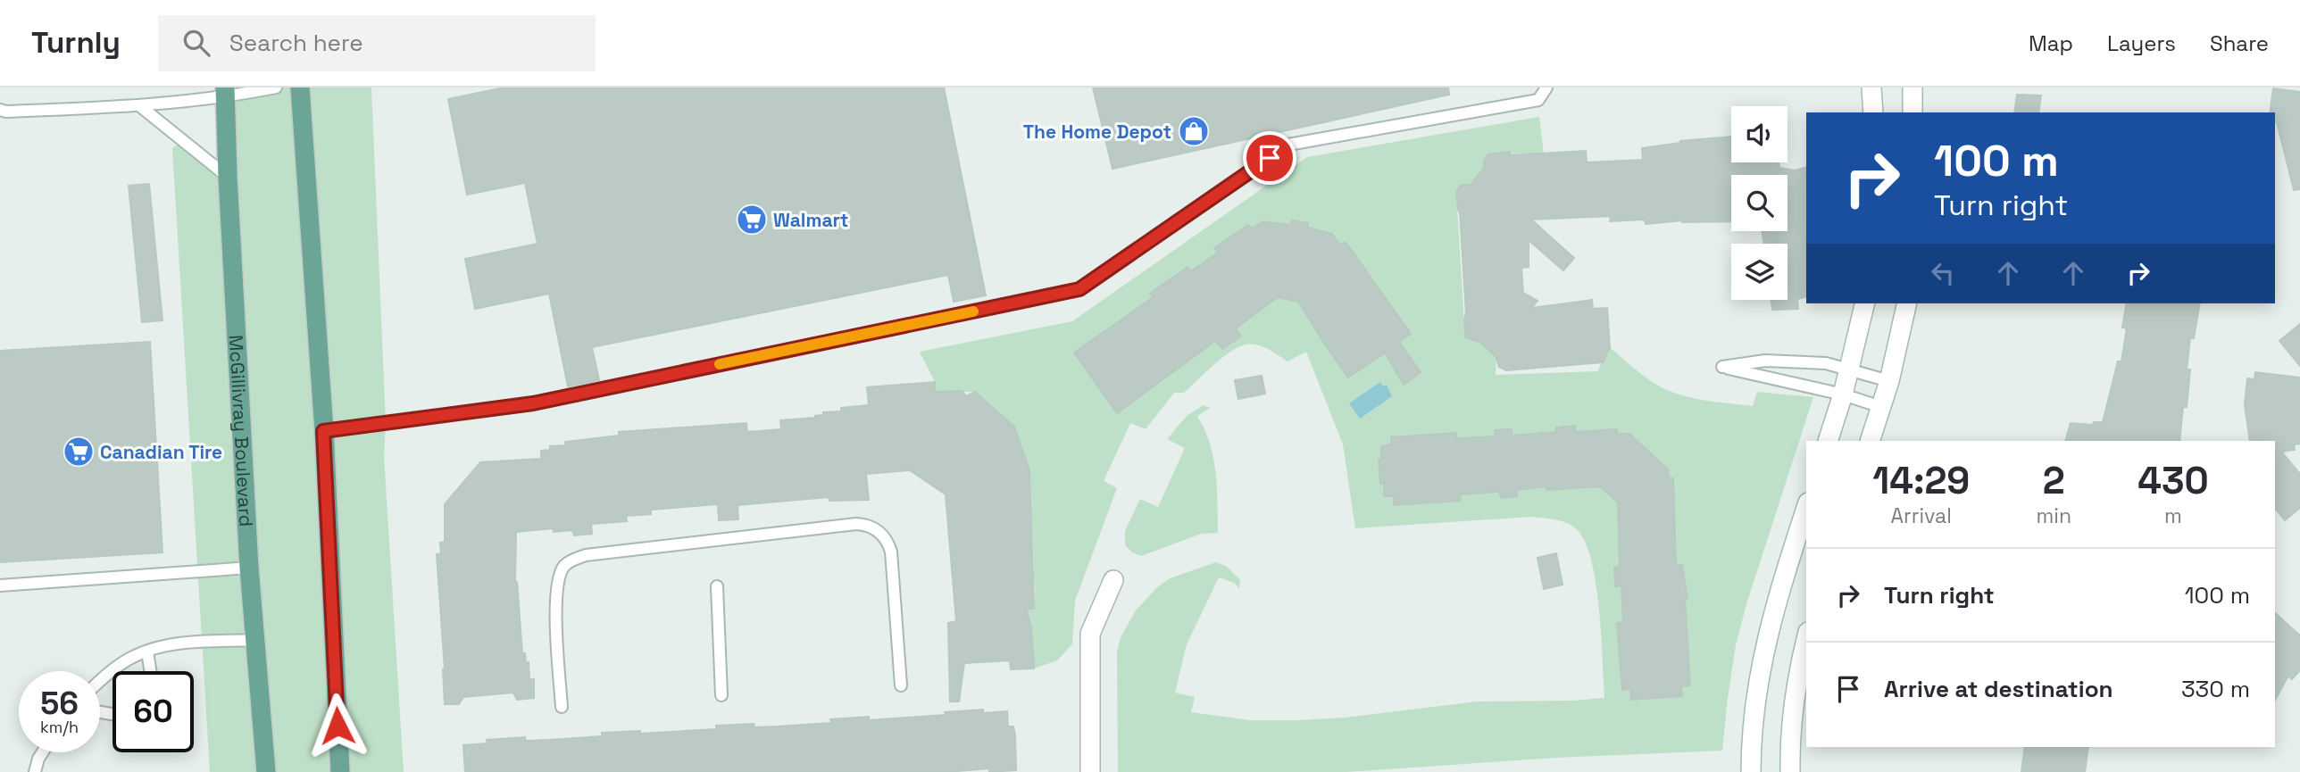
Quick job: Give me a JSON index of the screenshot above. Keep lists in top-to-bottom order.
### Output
{
  "streets": {
    "main road": ["McGillivray Boulevard"]
  },
  "places": {
    "shop": ["The Home Depot"],
    "supermarket": ["Walmart", "Canadian Tire"]
  },
  "page": {
    "header": "Turnly",
    "search": "Search here",
    "nav": ["Map", "Layers", "Share"],
    "turn": ["100 m", "Turn right"],
    "eta": [
      "14:29",
      "Arrival",
      "2",
      "min",
      "430",
      "m"
    ],
    "list": [
      {
        "name": "Turn right",
        "value": "100 m"
      },
      {
        "name": "Arrive at destination",
        "value": "330 m"
      }
    ],
    "speed": "56 km/h",
    "limit": "60"
  }
}
